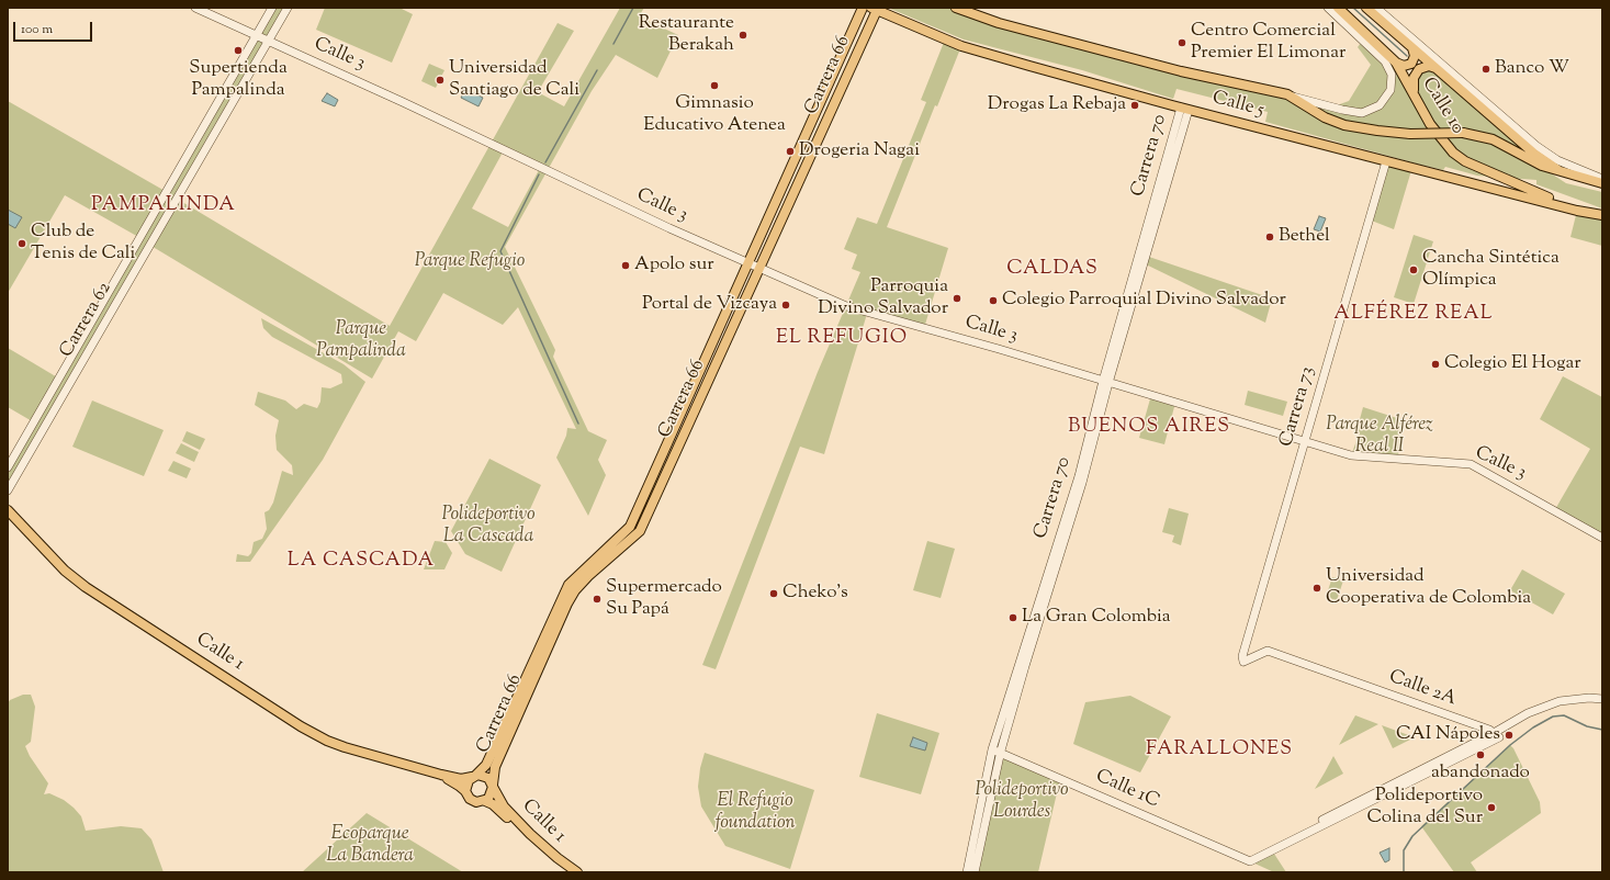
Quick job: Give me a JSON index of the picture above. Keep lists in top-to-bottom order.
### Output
{
  "streets": {
    "main road": [
      "Carrera 66",
      "Calle 5",
      "Calle 10",
      "Calle 1"
    ],
    "street": [
      "Calle 3",
      "Carrera 70",
      "Carrera 62",
      "Carrera 73",
      "Calle 2A",
      "Calle 1C"
    ]
  },
  "crossings": [
    ["Calle 3", "Carrera 66"],
    ["Calle 3", "Carrera 70"],
    ["Calle 3", "Carrera 62"],
    ["Calle 3", "Carrera 73"],
    ["Carrera 66", "Calle 5"],
    ["Carrera 66", "Calle 1"],
    ["Calle 5", "Calle 10"],
    ["Calle 5", "Carrera 70"],
    ["Calle 5", "Carrera 73"],
    ["Carrera 70", "Calle 1C"],
    ["Carrera 73", "Calle 2A"],
    ["Calle 2A", "Calle 1C"]
  ],
  "districts": [
    "PAMPALINDA",
    "CALDAS",
    "ALFÉREZ REAL",
    "EL REFUGIO",
    "BUENOS AIRES",
    "LA CASCADA",
    "FARALLONES"
  ],
  "parks": [
    "Parque Refugio",
    "Parque Pampalinda",
    "Parque Alférez Real II",
    "Polideportivo La Cascada",
    "Polideportivo Lourdes",
    "El Refugio foundation",
    "Ecoparque La Bandera"
  ],
  "places": [
    "Restaurante Berakah",
    "Centro Comercial Premier El Limonar",
    "Supertienda Pampalinda",
    "Banco W",
    "Universidad Santiago de Cali",
    "Gimnasio Educativo Atenea",
    "Drogas La Rebaja",
    "Drogeria Nagai",
    "Bethel",
    "Club de Tenis de Cali",
    "Apolo sur",
    "Cancha Sintética Olímpica",
    "Parroquia Divino Salvador",
    "Colegio Parroquial Divino Salvador",
    "Portal de Vizcaya",
    "Colegio El Hogar",
    "Universidad Cooperativa de Colombia",
    "Cheko's",
    "Supermercado Su Papá",
    "La Gran Colombia",
    "CAI Nápoles",
    "abandonado",
    "Polideportivo Colina del Sur"
  ],
  "scale_bar": "100 m"
}
